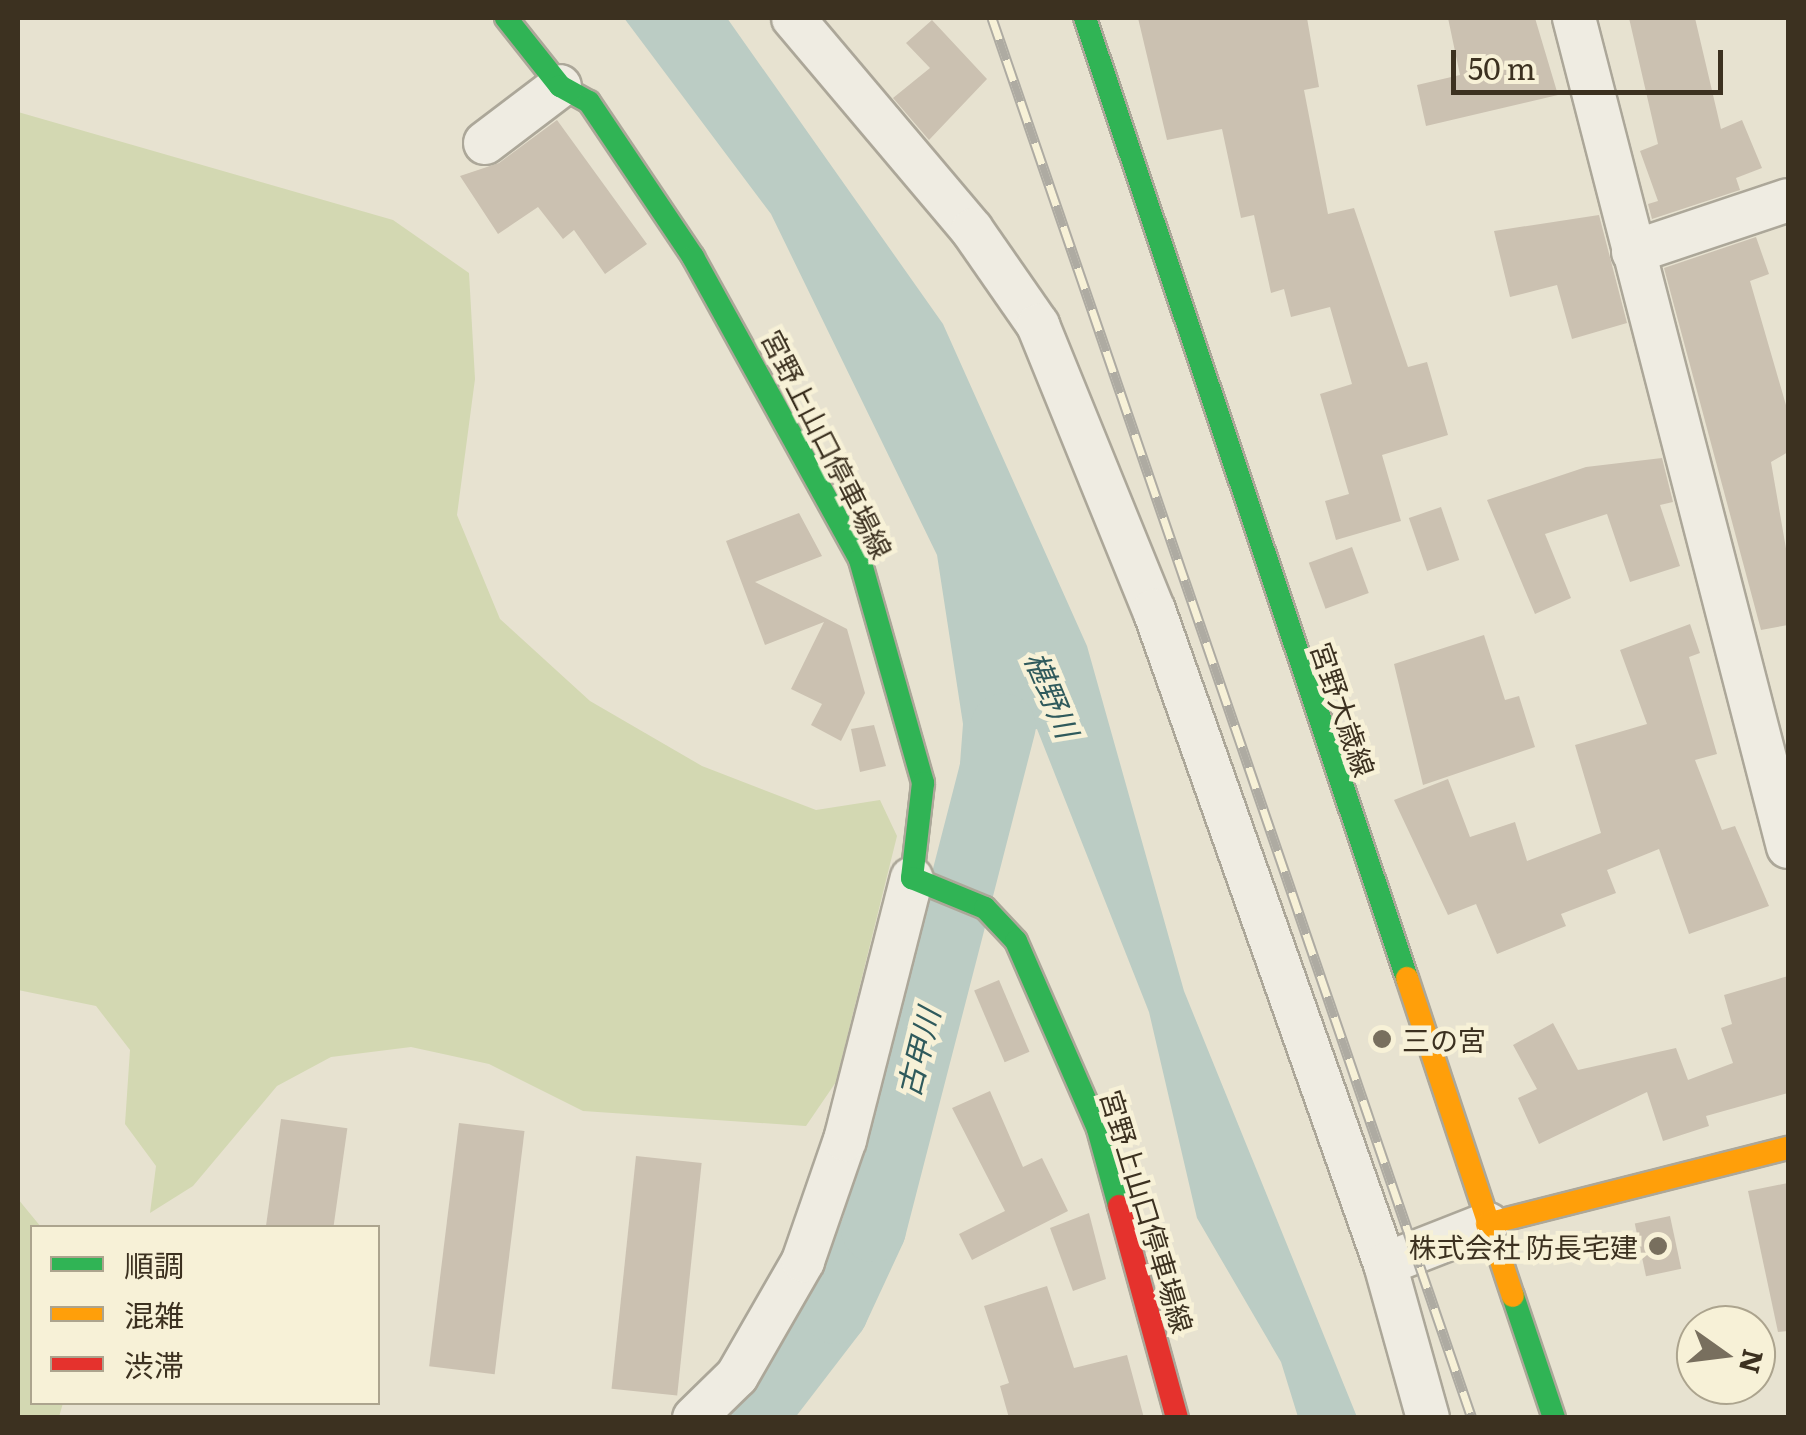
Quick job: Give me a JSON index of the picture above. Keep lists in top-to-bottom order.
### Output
{
  "streets": {
    "main road": ["宮野上山口停車場線", "宮野大歳線"]
  },
  "water": ["椹野川", "古甲川"],
  "places": ["三の宮", "株式会社 防長宅建"],
  "legend": ["順調", "混雑", "渋滞"],
  "scale_bar": "50 m",
  "north": "right"
}
